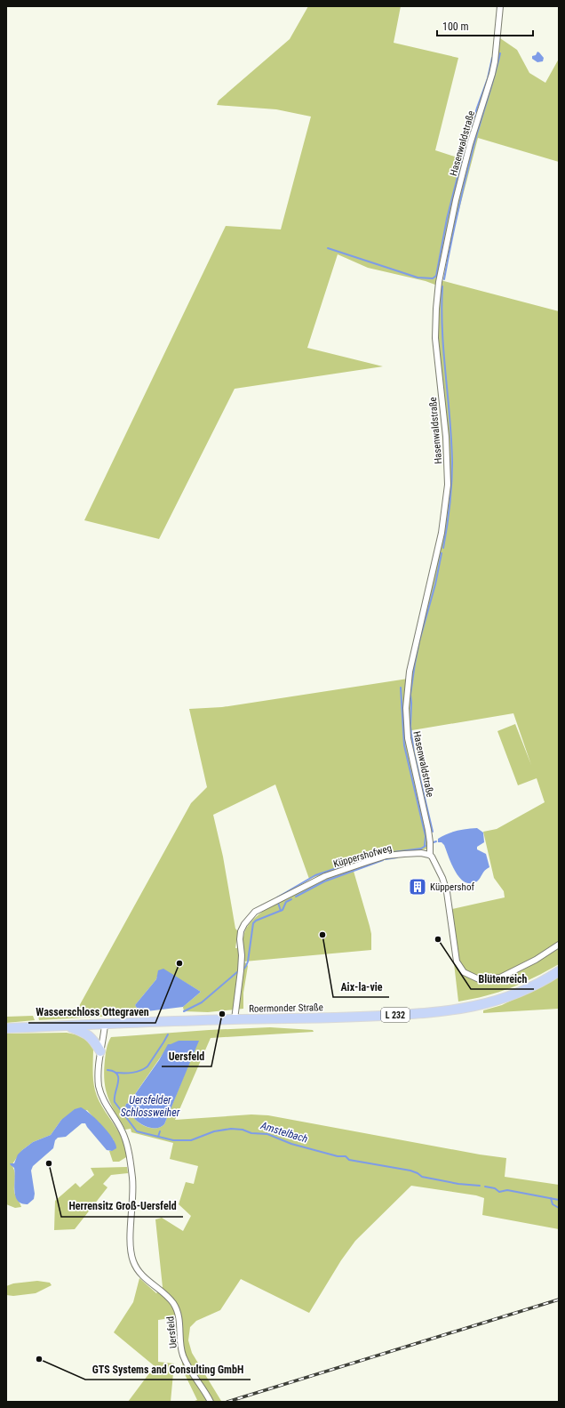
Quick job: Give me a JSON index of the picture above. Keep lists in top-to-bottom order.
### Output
{
  "streets": {
    "main road": ["Roermonder Straße", "L 232"],
    "street": ["Hasenwaldstraße", "Küppershofweg", "Uersfeld"]
  },
  "crossings": [
    ["Hasenwaldstraße", "Küppershofweg"],
    ["Küppershofweg", "Roermonder Straße"],
    ["Roermonder Straße", "Uersfeld"]
  ],
  "water": ["Uersfelder Schlossweiher", "Amstelbach"],
  "places": {
    "building": ["Küppershof"],
    "other": [
      "Aix-la-vie",
      "Blütenreich",
      "Wasserschloss Ottegraven",
      "Uersfeld",
      "Herrensitz Groß-Uersfeld",
      "GTS Systems and Consulting GmbH"
    ]
  },
  "scale_bar": "100 m"
}
